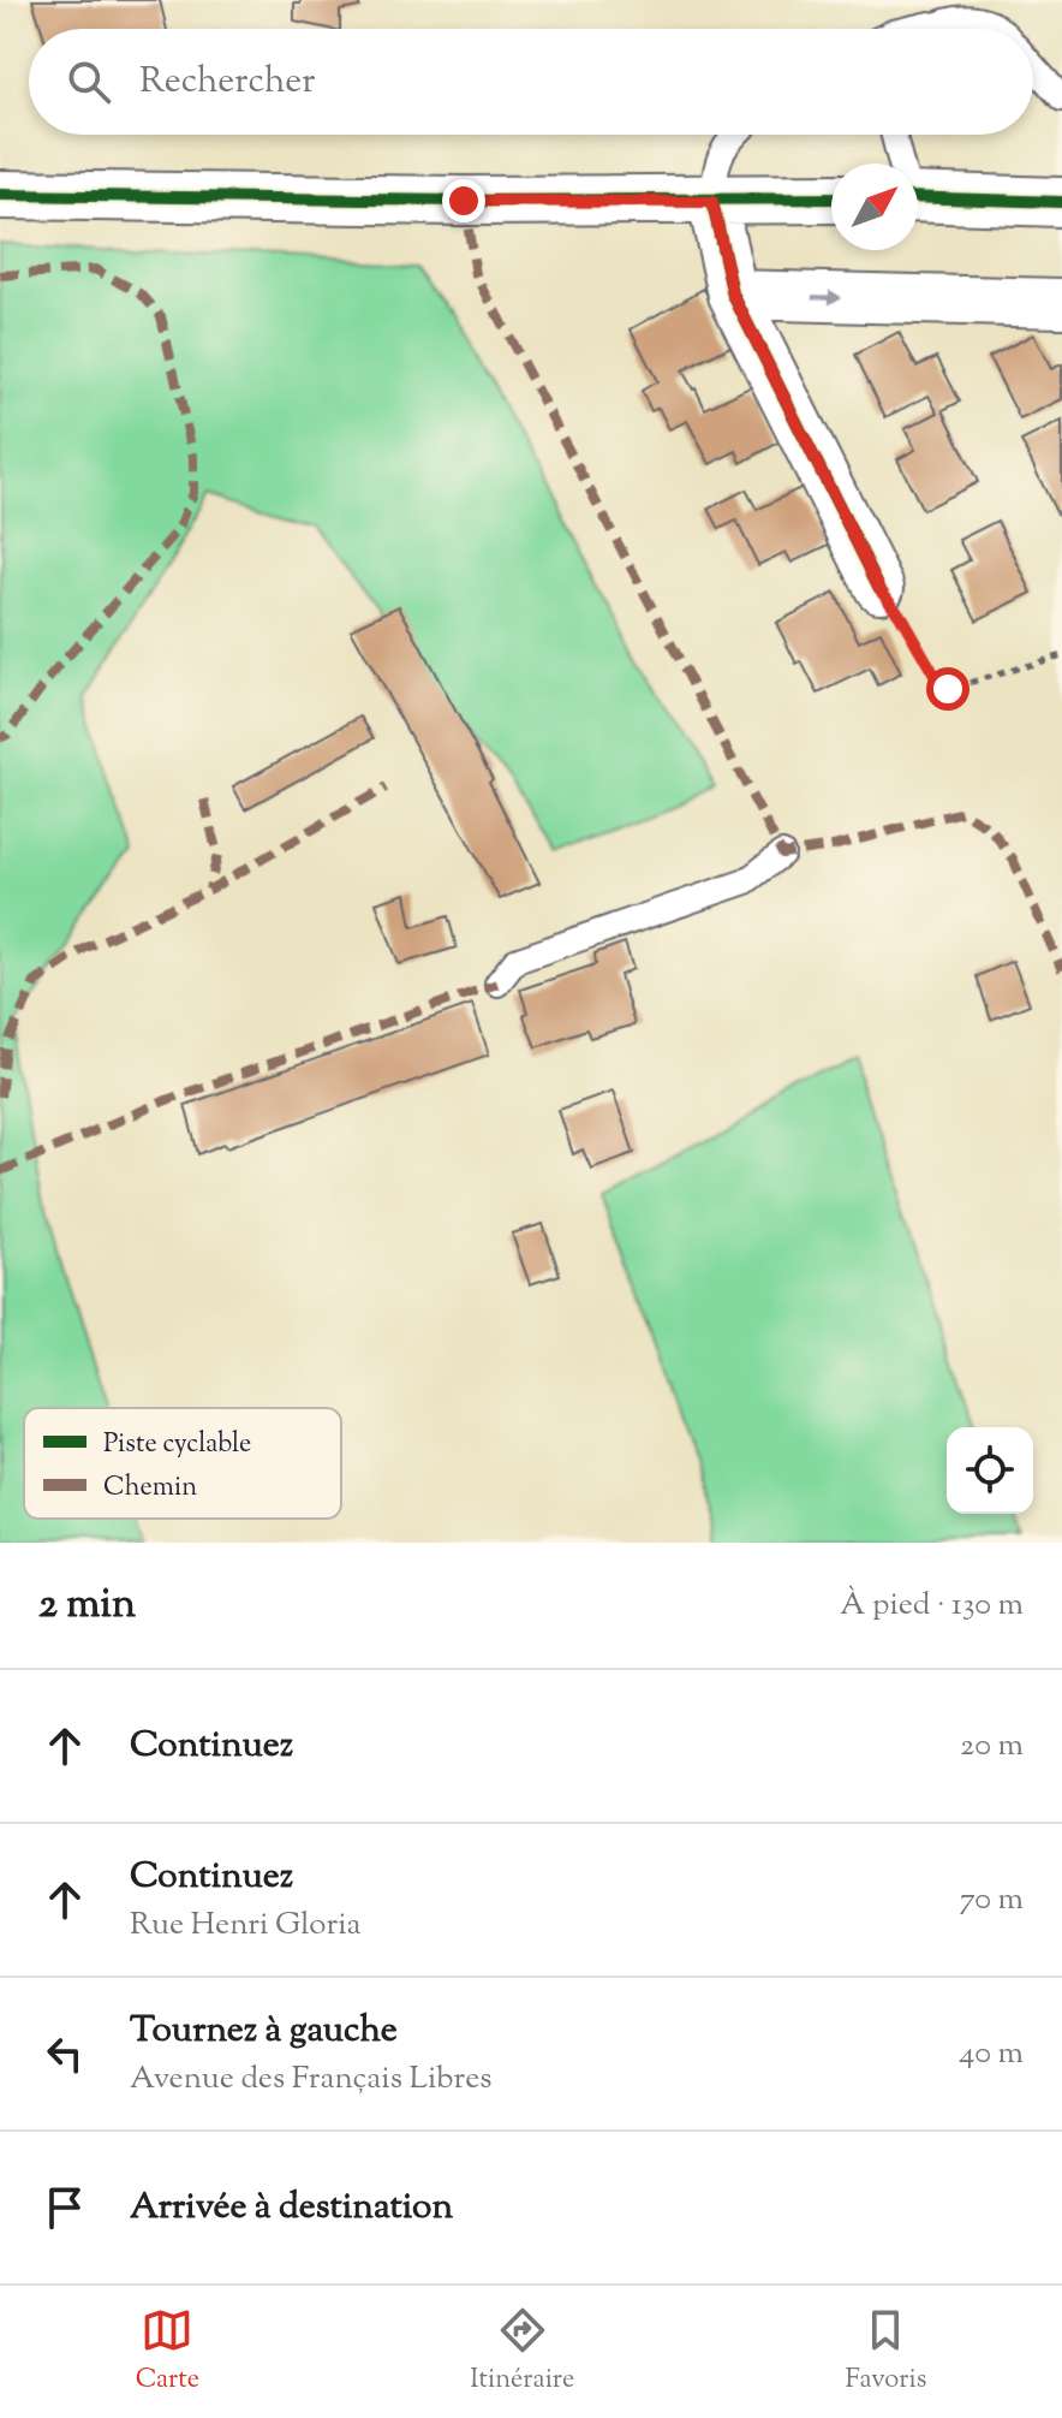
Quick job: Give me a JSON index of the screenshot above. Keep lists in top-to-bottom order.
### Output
{
  "legend": ["Piste cyclable", "Chemin"],
  "north": "top right",
  "page": {
    "search": "Rechercher",
    "heading": ["2 min", "À pied · 130 m"],
    "list": [
      ["Continuez", "20 m"],
      ["Continuez", "Rue Henri Gloria", "70 m"],
      ["Tournez à gauche", "Avenue des Français Libres", "40 m"],
      "Arrivée à destination"
    ],
    "nav": ["Carte", "Itinéraire", "Favoris"]
  }
}
